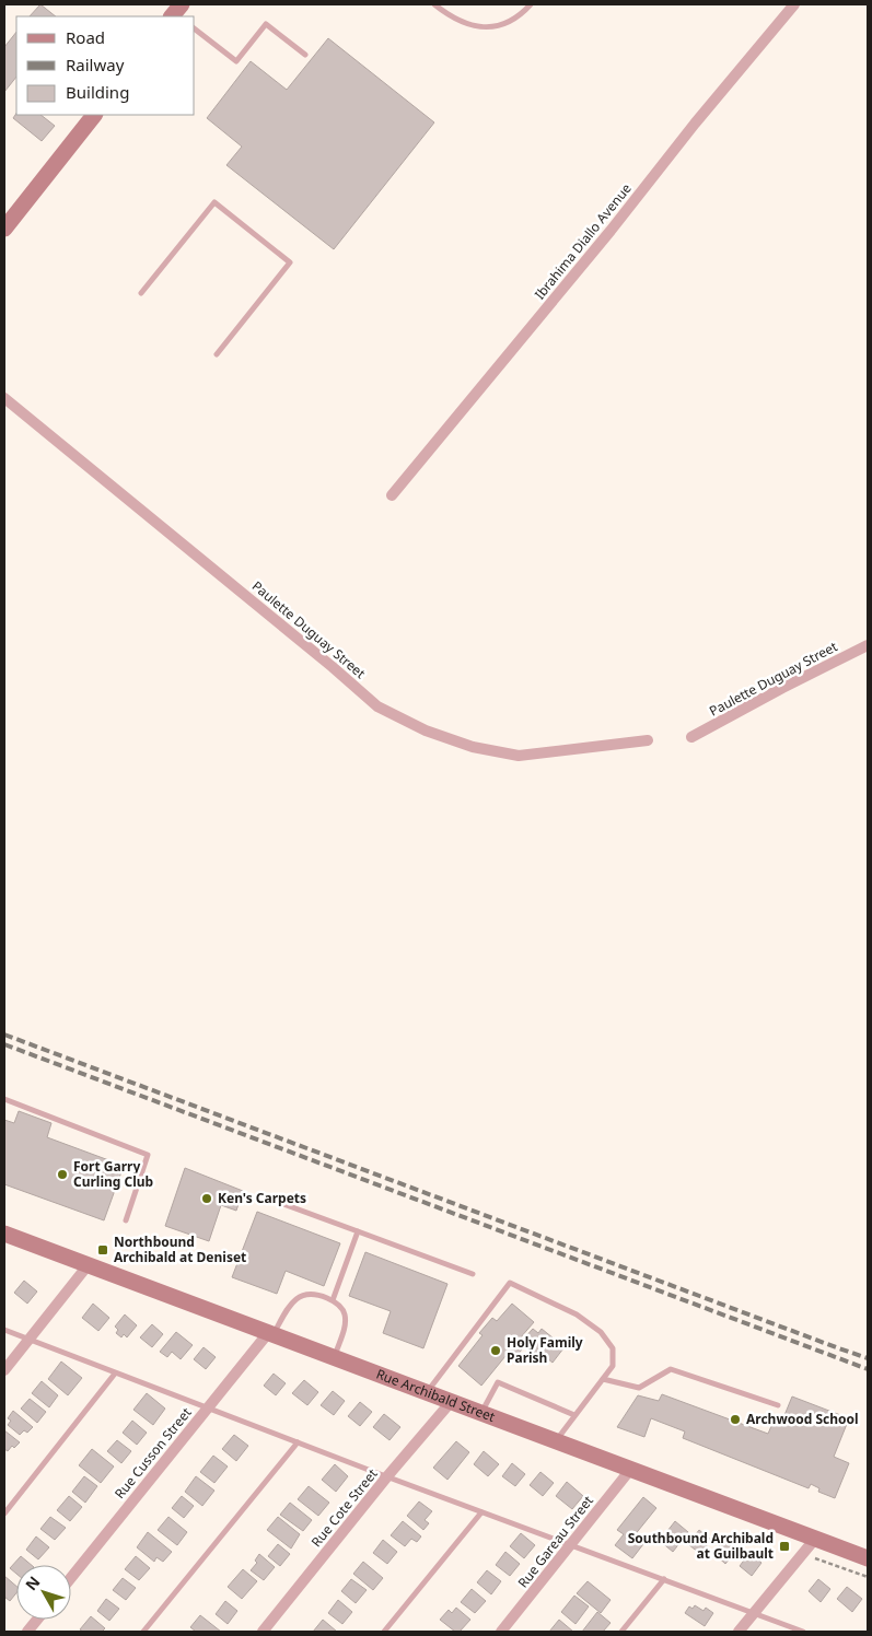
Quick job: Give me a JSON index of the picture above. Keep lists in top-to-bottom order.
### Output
{
  "streets": {
    "main road": ["Rue Archibald Street"],
    "street": [
      "Ibrahima Diallo Avenue",
      "Paulette Duguay Street",
      "Rue Cusson Street",
      "Rue Cote Street",
      "Rue Gareau Street"
    ]
  },
  "crossings": [
    ["Rue Archibald Street", "Rue Cusson Street"],
    ["Rue Archibald Street", "Rue Cote Street"],
    ["Rue Archibald Street", "Rue Gareau Street"]
  ],
  "places": {
    "other": [
      "Fort Garry Curling Club",
      "Ken's Carpets",
      "Holy Family Parish",
      "Archwood School"
    ],
    "transit": ["Northbound Archibald at Deniset", "Southbound Archibald at Guilbault"]
  },
  "legend": ["Road", "Railway", "Building"],
  "north": "top left"
}
